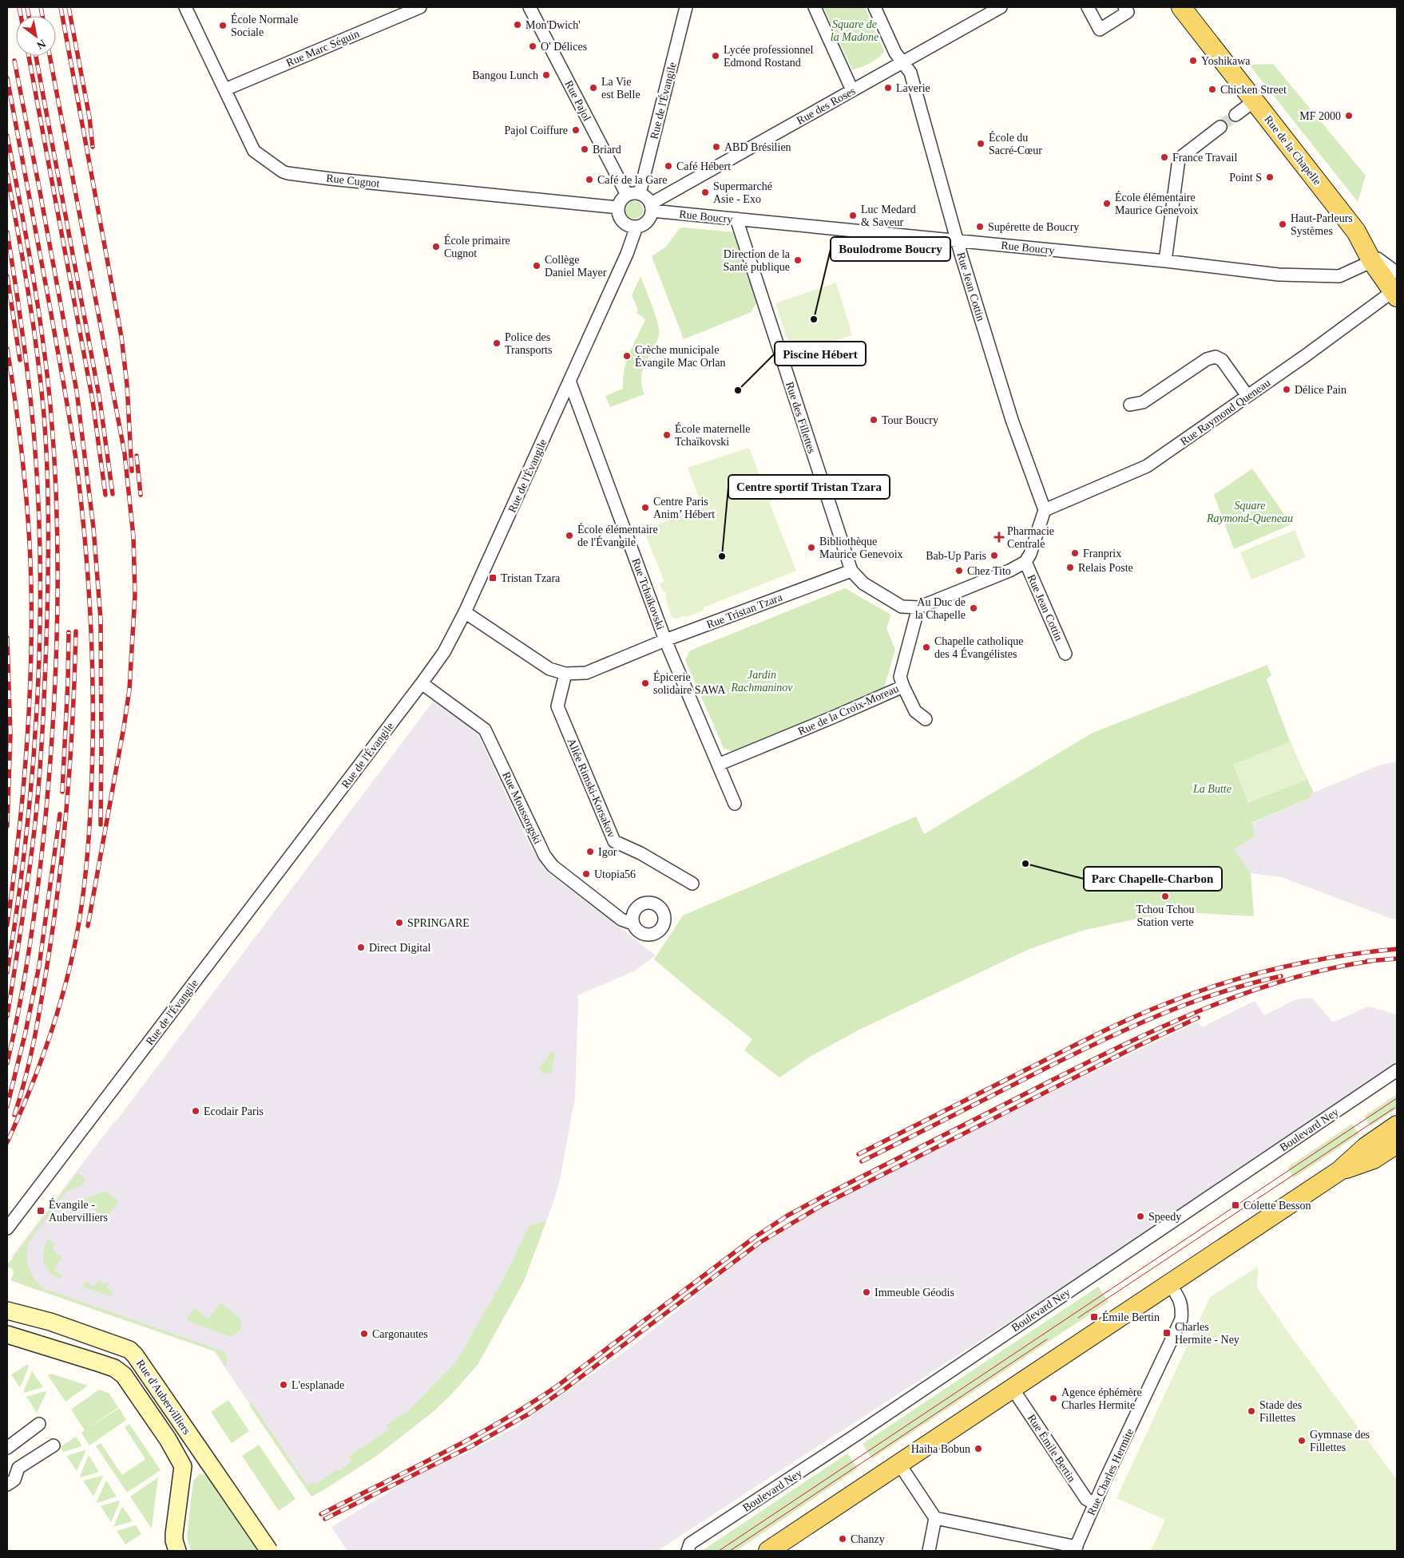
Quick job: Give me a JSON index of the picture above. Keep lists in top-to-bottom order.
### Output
{
  "streets": {
    "main road": ["Rue de la Chapelle", "Rue d'Aubervilliers"],
    "street": [
      "Rue Marc Séguin",
      "Rue Pajol",
      "Rue de l'Évangile",
      "Rue des Roses",
      "Rue Cugnot",
      "Rue Boucry",
      "Rue Jean Cottin",
      "Rue Raymond Queneau",
      "Rue des Fillettes",
      "Rue Tchaïkovski",
      "Rue Tristan Tzara",
      "Rue de la Croix-Moreau",
      "Allée Rimski-Korsakov",
      "Rue Moussorgski",
      "Boulevard Ney",
      "Rue Émile Bertin",
      "Rue Charles Hermite"
    ]
  },
  "crossings": [
    ["Rue Marc Séguin", "Rue Cugnot"],
    ["Rue Pajol", "Rue de l'Évangile"],
    ["Rue Pajol", "Rue des Roses"],
    ["Rue Pajol", "Rue Cugnot"],
    ["Rue Pajol", "Rue Boucry"],
    ["Rue de l'Évangile", "Rue des Roses"],
    ["Rue de l'Évangile", "Rue Cugnot"],
    ["Rue de l'Évangile", "Rue Boucry"],
    ["Rue de l'Évangile", "Rue Tchaïkovski"],
    ["Rue de l'Évangile", "Rue Tristan Tzara"],
    ["Rue de l'Évangile", "Rue Moussorgski"],
    ["Rue des Roses", "Rue Cugnot"],
    ["Rue des Roses", "Rue Boucry"],
    ["Rue des Roses", "Rue Jean Cottin"],
    ["Rue de la Chapelle", "Rue Boucry"],
    ["Rue de la Chapelle", "Rue Raymond Queneau"],
    ["Rue Cugnot", "Rue Boucry"],
    ["Rue Boucry", "Rue Jean Cottin"],
    ["Rue Boucry", "Rue des Fillettes"],
    ["Rue Jean Cottin", "Rue Raymond Queneau"],
    ["Rue des Fillettes", "Rue Tristan Tzara"],
    ["Rue Tchaïkovski", "Rue Tristan Tzara"],
    ["Rue Tchaïkovski", "Rue de la Croix-Moreau"],
    ["Rue Tristan Tzara", "Allée Rimski-Korsakov"],
    ["Rue Émile Bertin", "Rue Charles Hermite"]
  ],
  "parks": [
    "Square de la Madone",
    "Square Raymond-Queneau",
    "Jardin Rachmaninov",
    "La Butte"
  ],
  "places": {
    "other": [
      "Mon'Dwich'",
      "École Normale Sociale",
      "O' Délices",
      "Lycée professionnel Edmond Rostand",
      "Yoshikawa",
      "Bangou Lunch",
      "La Vie est Belle",
      "Laverie",
      "Chicken Street",
      "MF 2000",
      "Pajol Coiffure",
      "École du Sacré-Cœur",
      "ABD Brésilien",
      "Briard",
      "France Travail",
      "Café Hébert",
      "Point S",
      "Café de la Gare",
      "Supermarché Asie - Exo",
      "École élémentaire Maurice Genevoix",
      "Luc Medard & Saveur",
      "Haut-Parleurs Systèmes",
      "Supérette de Boucry",
      "École primaire Cugnot",
      "Direction de la Santé publique",
      "Collège Daniel Mayer",
      "Boulodrome Boucry",
      "Police des Transports",
      "Crèche municipale Évangile Mac Orlan",
      "Délice Pain",
      "Piscine Hébert",
      "Tour Boucry",
      "École maternelle Tchaïkovski",
      "Centre Paris Anim’ Hébert",
      "École élémentaire de l'Évangile",
      "Bibliothèque Maurice Genevoix",
      "Franprix",
      "Bab-Up Paris",
      "Centre sportif Tristan Tzara",
      "Relais Poste",
      "Chez Tito",
      "Au Duc de la Chapelle",
      "Chapelle catholique des 4 Évangélistes",
      "Épicerie solidaire SAWA",
      "Igor",
      "Parc Chapelle-Charbon",
      "Utopia56",
      "Tchou Tchou Station verte",
      "SPRINGARE",
      "Direct Digital",
      "Ecodair Paris",
      "Speedy",
      "Immeuble Géodis",
      "Cargonautes",
      "L'esplanade",
      "Agence éphémère Charles Hermite",
      "Stade des Fillettes",
      "Gymnase des Fillettes",
      "Haiha Bobun",
      "Chanzy"
    ],
    "health": ["Pharmacie Centrale"],
    "transit": [
      "Tristan Tzara",
      "Colette Besson",
      "Évangile - Aubervilliers",
      "Émile Bertin",
      "Charles Hermite - Ney"
    ]
  },
  "north": "bottom right"
}
